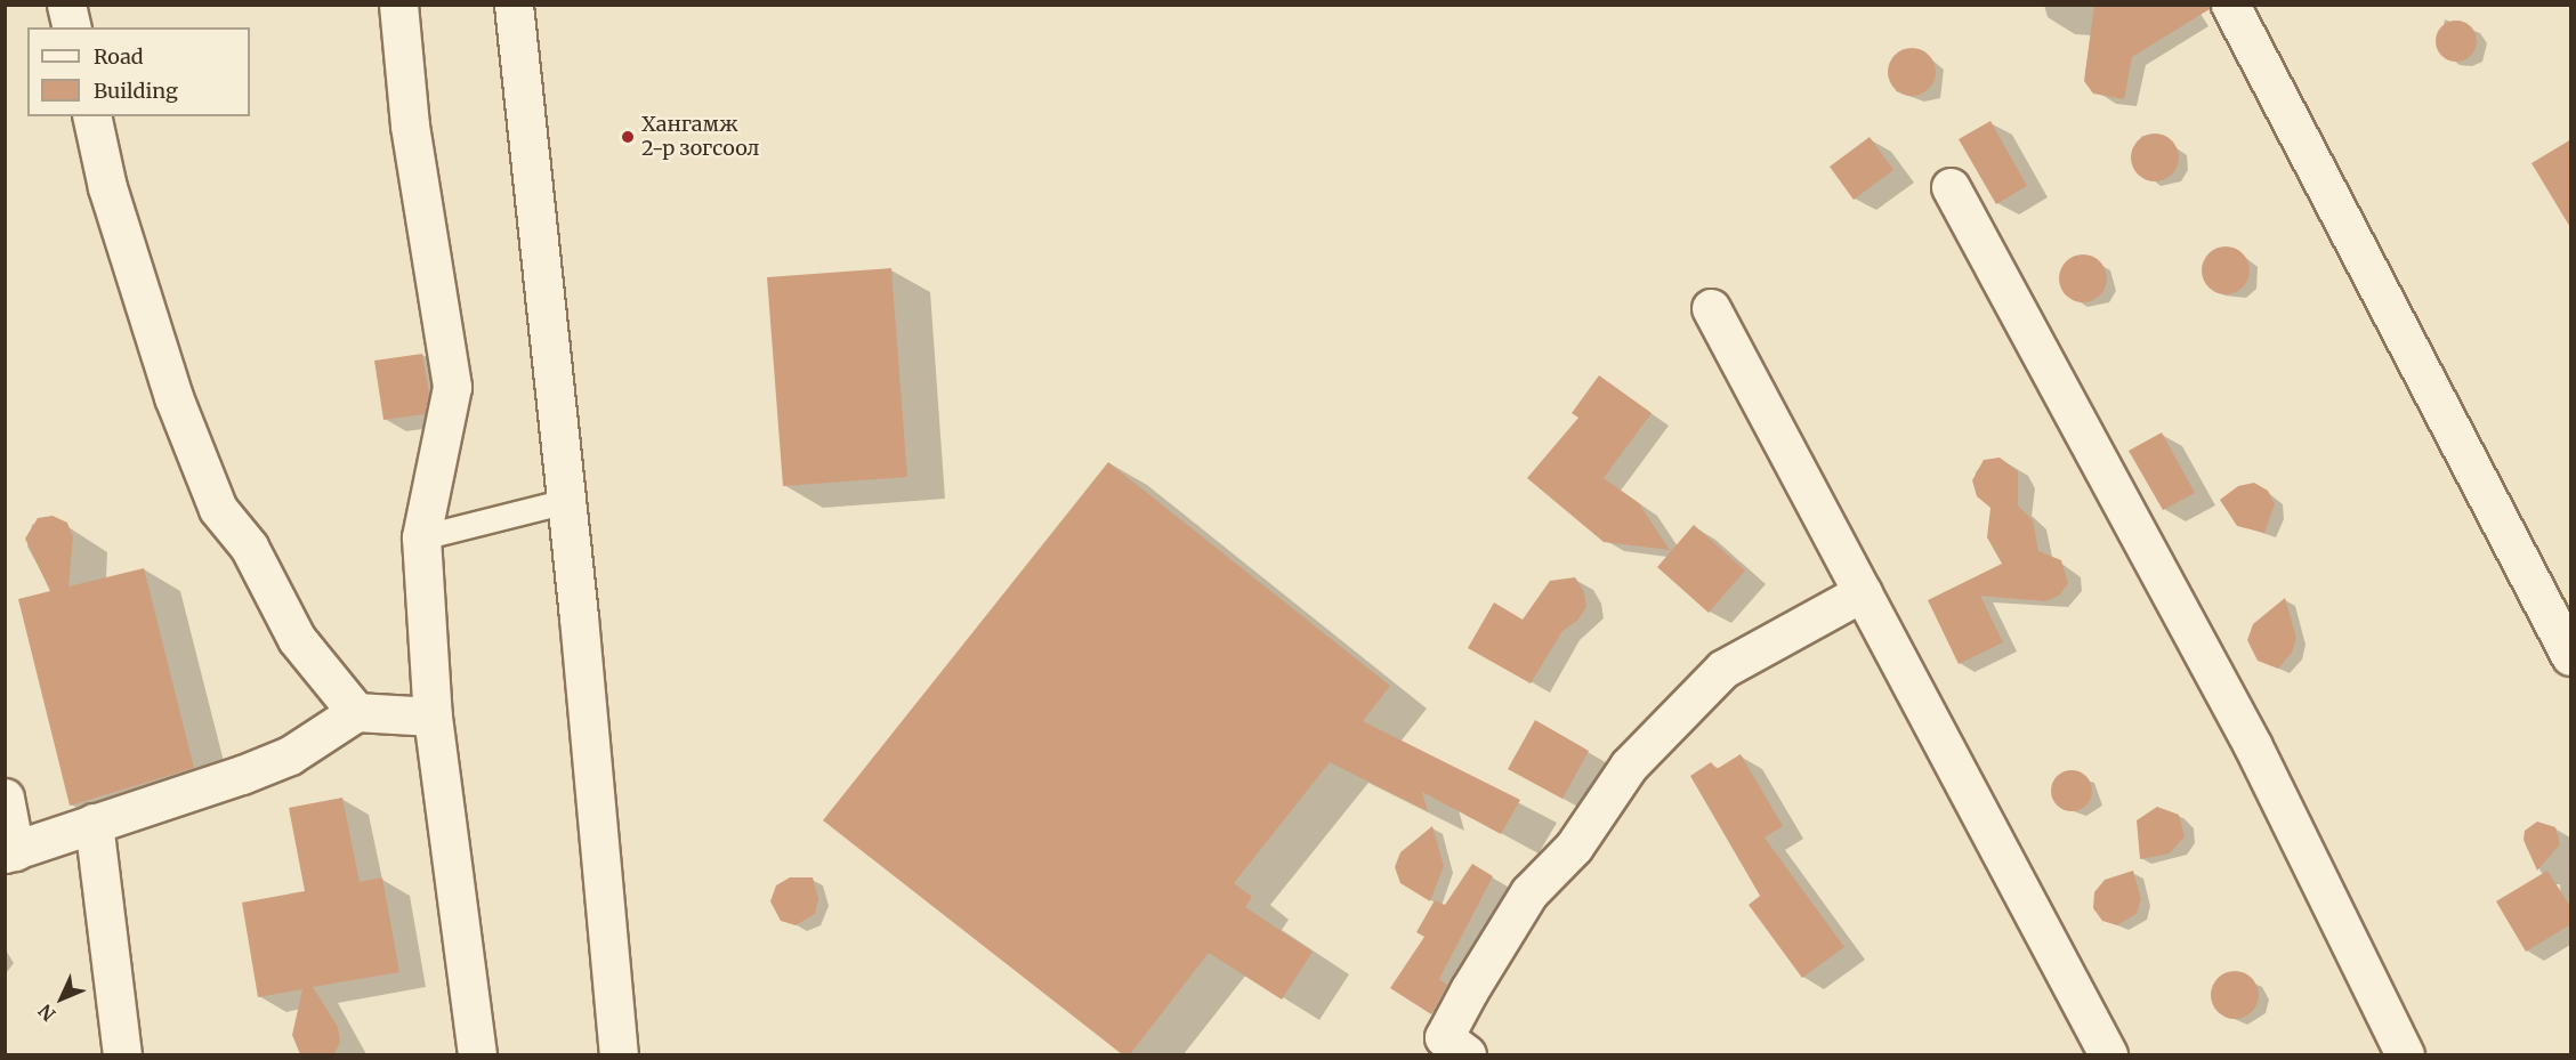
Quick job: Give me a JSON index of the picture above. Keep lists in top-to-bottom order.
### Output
{
  "places": ["Хангамж 2-р зогсоол"],
  "legend": ["Road", "Building"],
  "north": "bottom left"
}
